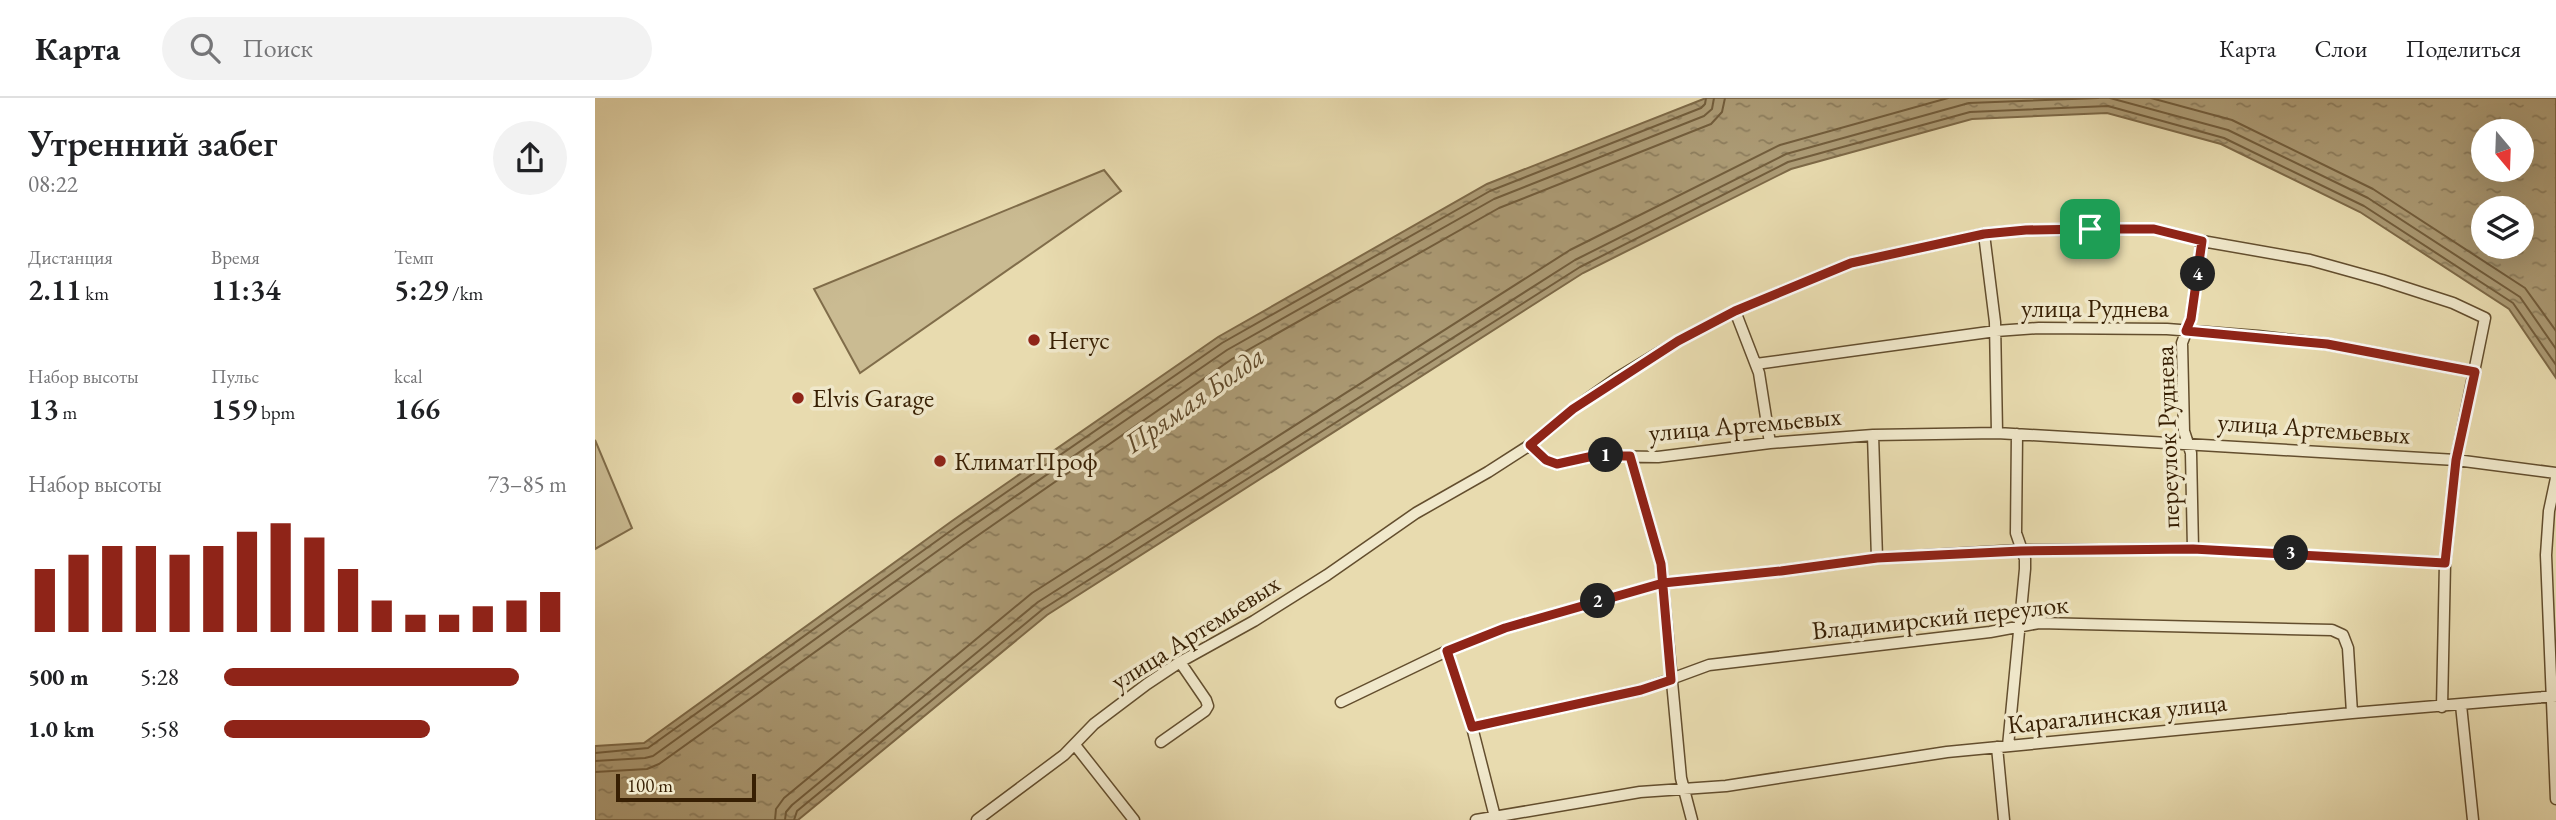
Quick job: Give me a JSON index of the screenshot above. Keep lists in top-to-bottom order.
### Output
{
  "streets": {
    "street": [
      "улица Руднева",
      "улица Артемьевых",
      "переулок Руднева",
      "Владимирский переулок",
      "Карагалинская улица"
    ]
  },
  "crossings": [
    ["улица Руднева", "переулок Руднева"],
    ["улица Артемьевых", "переулок Руднева"],
    ["Владимирский переулок", "Карагалинская улица"]
  ],
  "water": ["Прямая Болда"],
  "places": ["Негус", "Elvis Garage", "КлиматПроф"],
  "scale_bar": "100 m",
  "north": "bottom",
  "page": {
    "header": "Карта",
    "search": "Поиск",
    "nav": ["Карта", "Слои", "Поделиться"],
    "heading": ["Утренний забег", "08:22"],
    "stats": [
      ["Дистанция", "2.11 km"],
      ["Время", "11:34"],
      ["Темп", "5:29 /km"],
      ["Набор высоты", "13 m"],
      ["Пульс", "159 bpm"],
      ["kcal", "166"]
    ],
    "pins": [
      "4",
      "1",
      "3",
      "2"
    ],
    "chart": ["Набор высоты", "73–85 m"],
    "list": [
      {
        "name": "500 m",
        "note": "5:28"
      },
      {
        "name": "1.0 km",
        "note": "5:58"
      }
    ],
    "scale": "100 m"
  }
}
